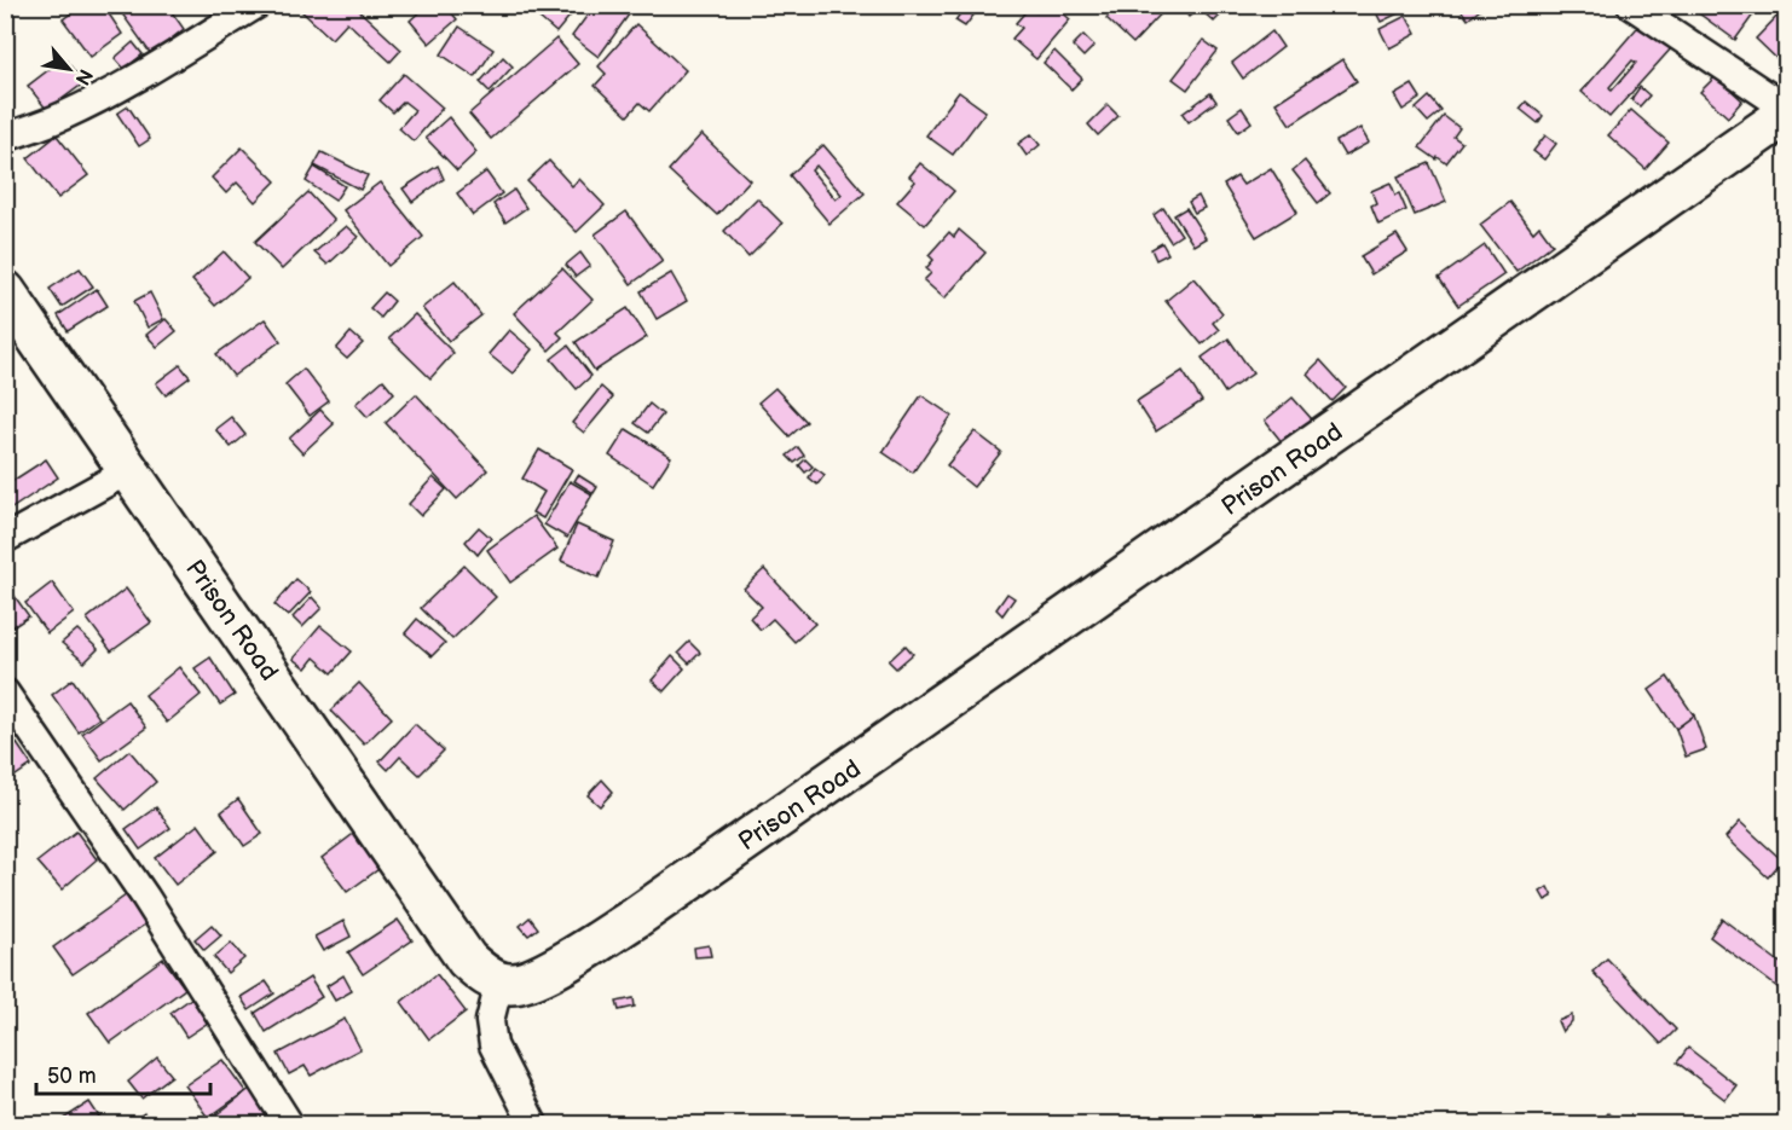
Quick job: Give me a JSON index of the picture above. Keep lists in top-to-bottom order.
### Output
{
  "streets": {
    "street": ["Prison Road"]
  },
  "scale_bar": "50 m",
  "north": "bottom right"
}
